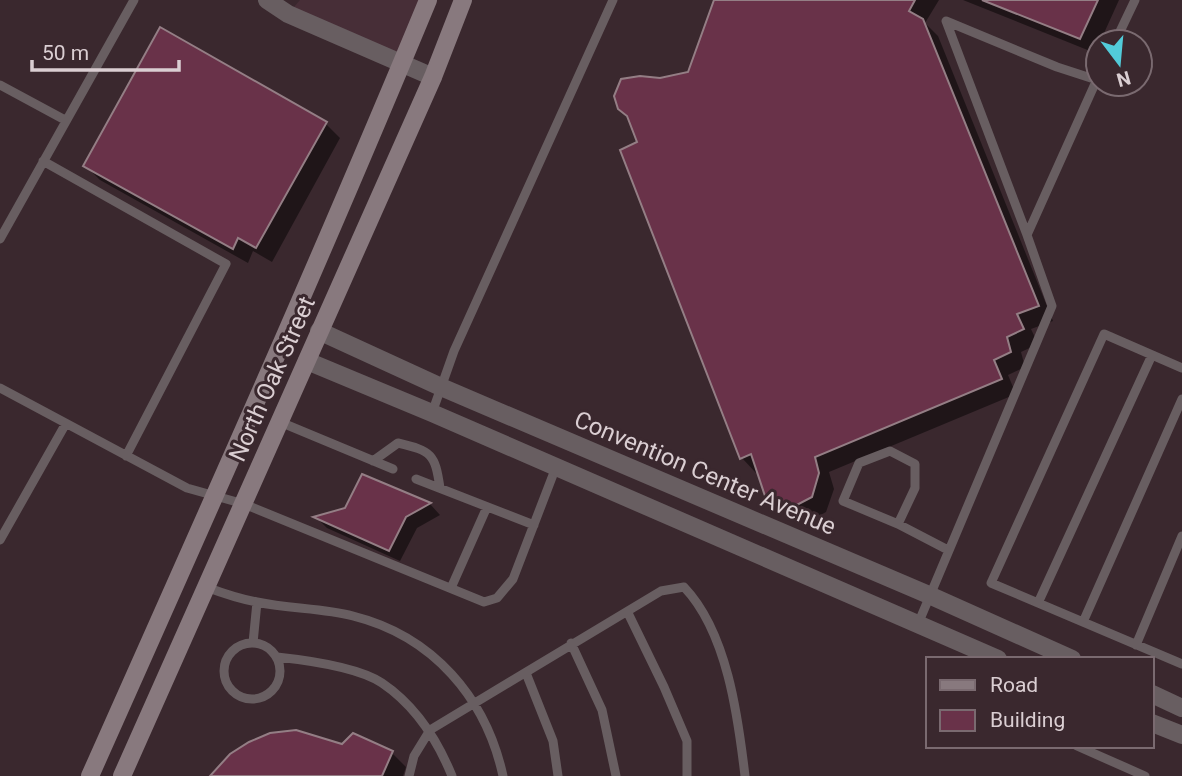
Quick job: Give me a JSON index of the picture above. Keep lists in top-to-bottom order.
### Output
{
  "streets": {
    "main road": ["North Oak Street"],
    "street": ["Convention Center Avenue"]
  },
  "crossings": [
    ["North Oak Street", "Convention Center Avenue"]
  ],
  "legend": ["Road", "Building"],
  "scale_bar": "50 m",
  "north": "bottom"
}
